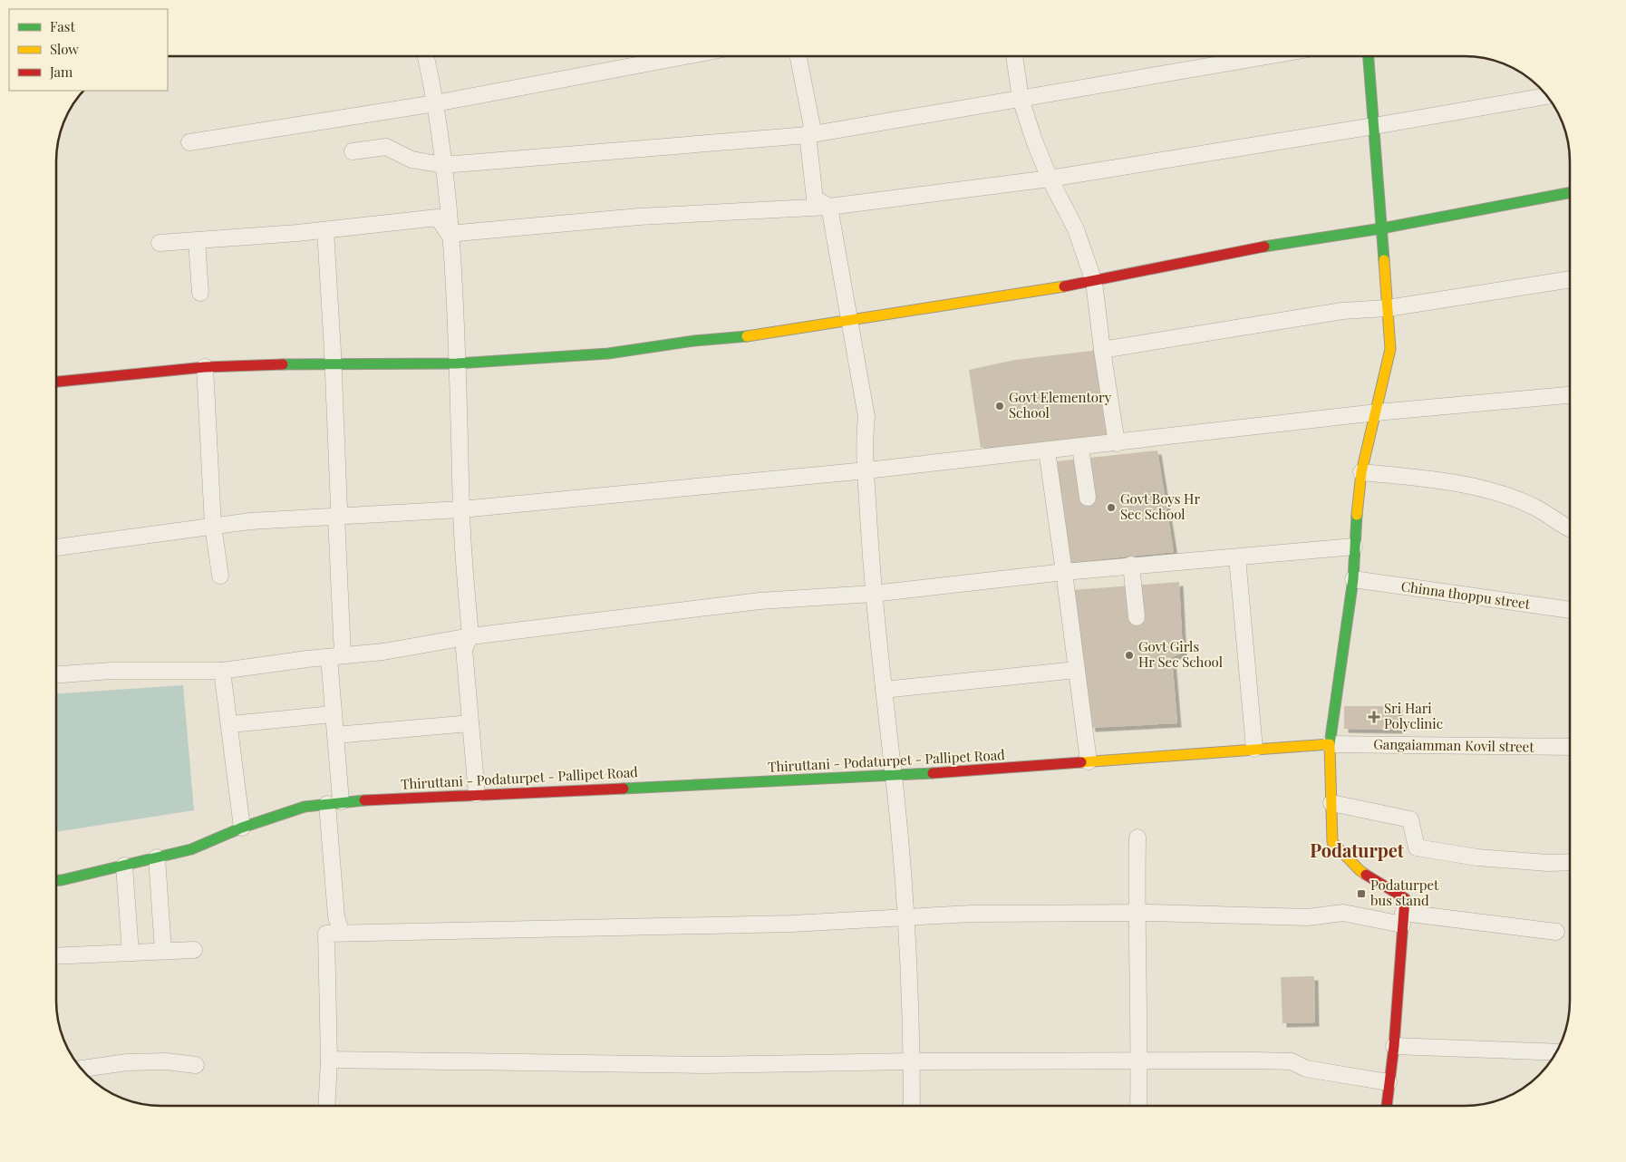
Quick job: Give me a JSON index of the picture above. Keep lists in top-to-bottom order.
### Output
{
  "streets": {
    "main road": ["Thiruttani - Podaturpet - Pallipet Road"],
    "street": ["Chinna thoppu street", "Gangaiamman Kovil street"]
  },
  "crossings": [
    ["Gangaiamman Kovil street", "Thiruttani - Podaturpet - Pallipet Road"]
  ],
  "districts": ["Podaturpet"],
  "places": {
    "other": ["Govt Elementory School", "Govt Boys Hr Sec School", "Govt Girls Hr Sec School"],
    "health": ["Sri Hari Polyclinic"],
    "transit": ["Podaturpet bus stand"]
  },
  "legend": ["Fast", "Slow", "Jam"]
}
